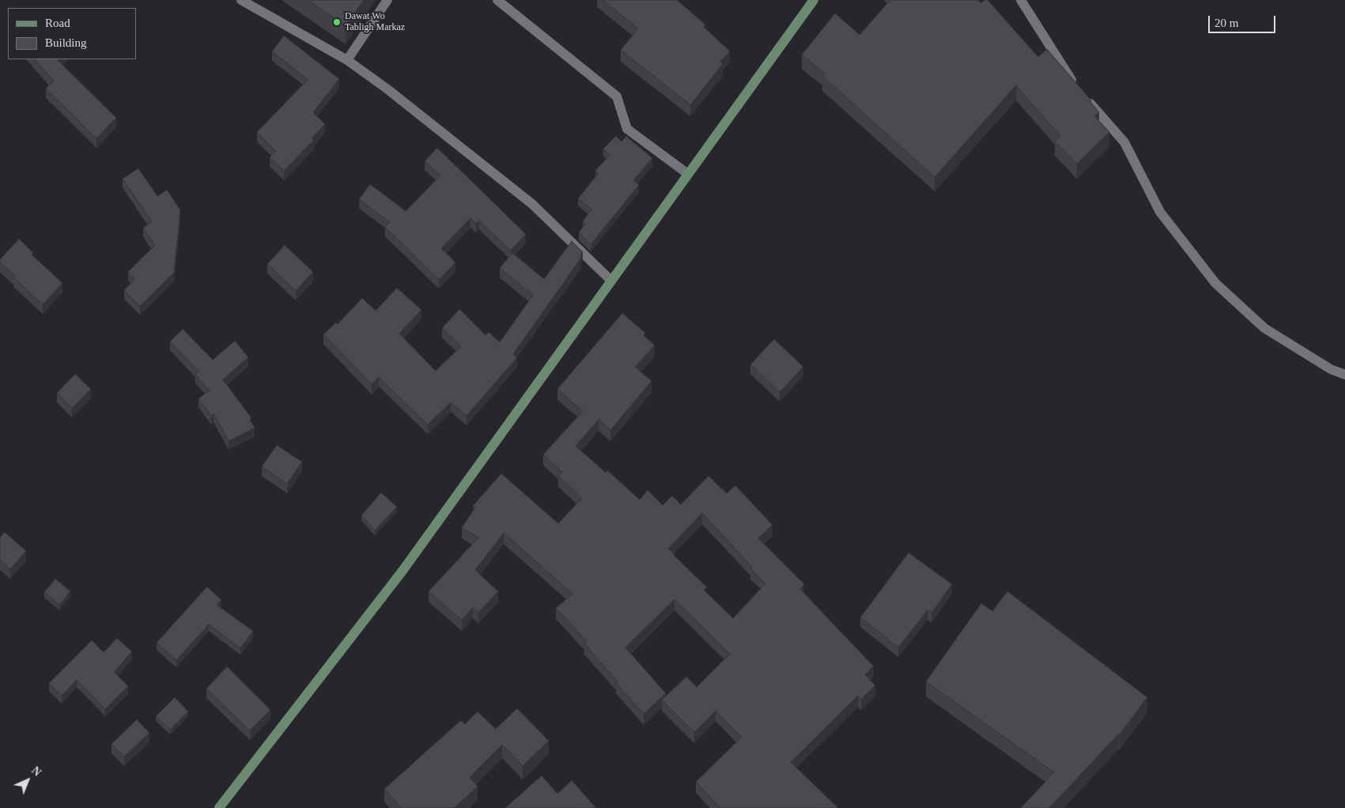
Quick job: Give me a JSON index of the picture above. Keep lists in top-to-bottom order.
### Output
{
  "places": ["Dawat Wo Tabligh Markaz"],
  "legend": ["Road", "Building"],
  "scale_bar": "20 m",
  "north": "top right"
}
